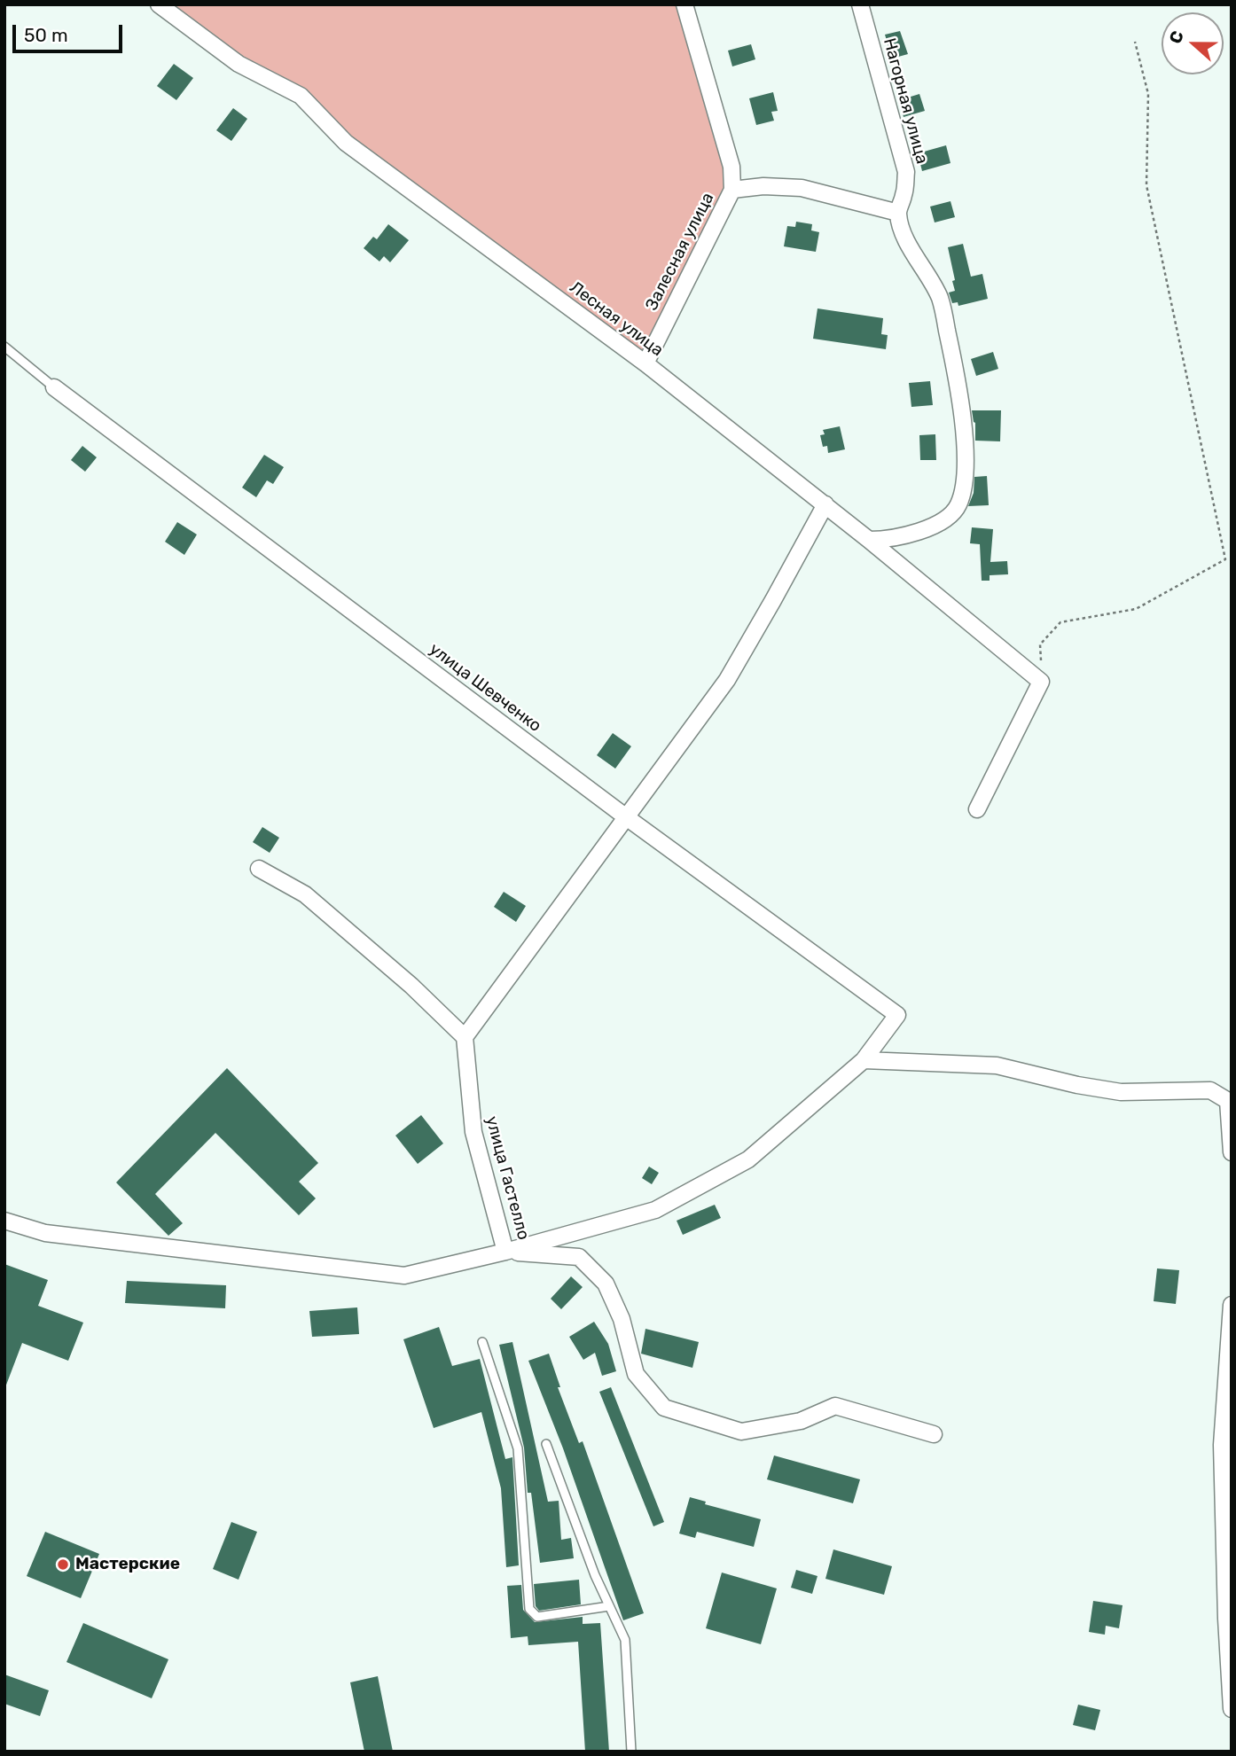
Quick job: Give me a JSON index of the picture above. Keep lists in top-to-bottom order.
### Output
{
  "streets": {
    "street": [
      "Нагорная улица",
      "Залесная улица",
      "Лесная улица",
      "улица Шевченко",
      "улица Гастелло"
    ]
  },
  "crossings": [
    ["Нагорная улица", "Залесная улица"],
    ["Нагорная улица", "Лесная улица"],
    ["Залесная улица", "Лесная улица"]
  ],
  "places": ["Мастерские"],
  "scale_bar": "50 m",
  "north": "left"
}
